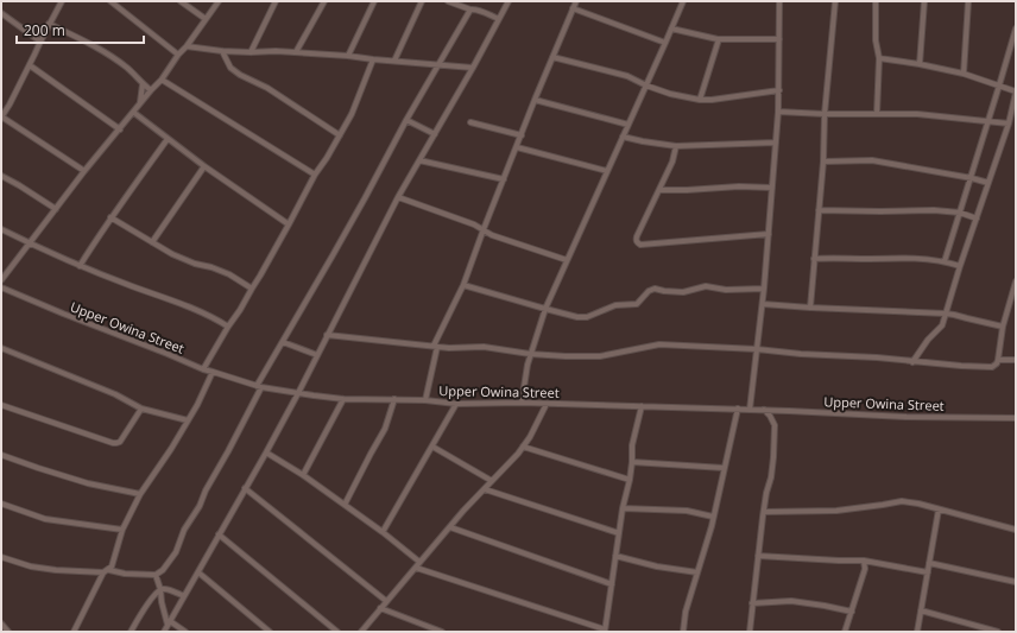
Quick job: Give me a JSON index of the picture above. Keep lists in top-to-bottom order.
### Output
{
  "streets": {
    "street": ["Upper Owina Street"]
  },
  "scale_bar": "200 m"
}
